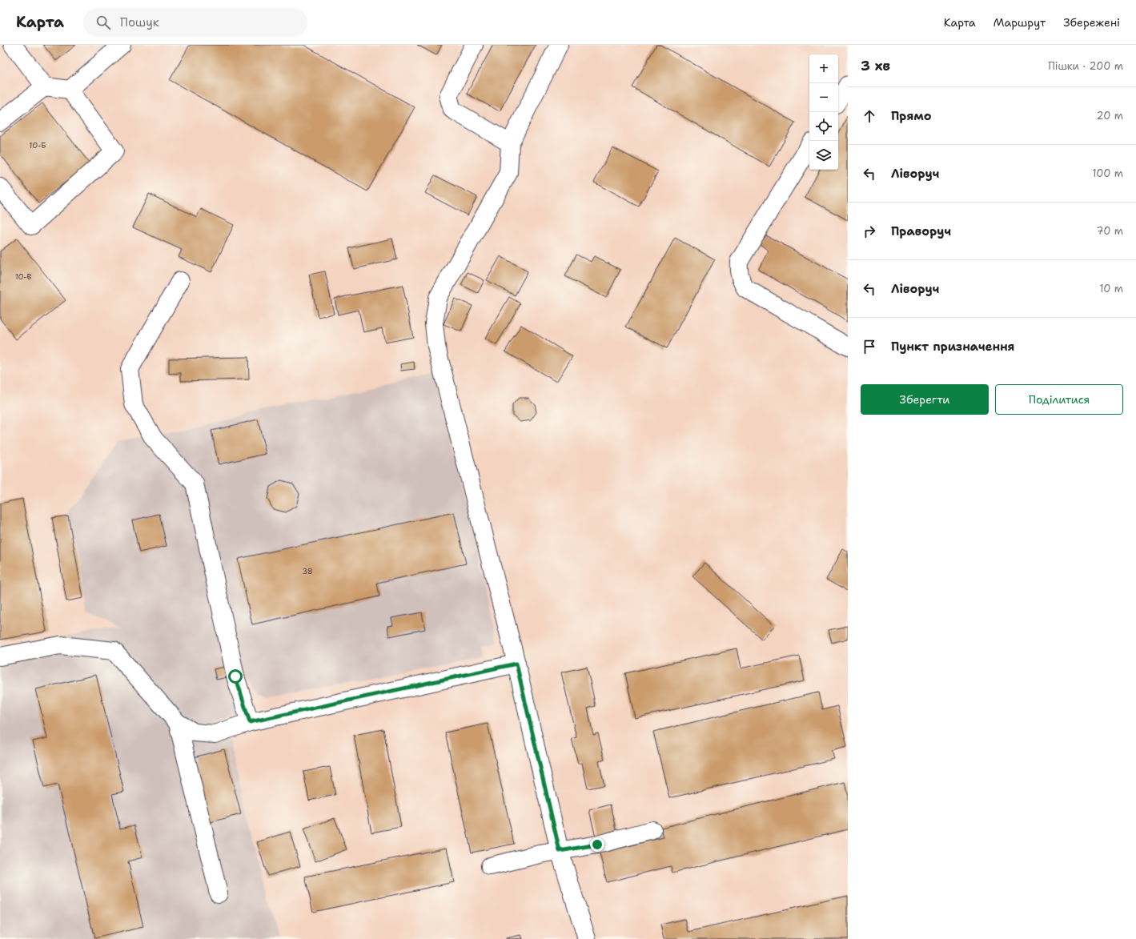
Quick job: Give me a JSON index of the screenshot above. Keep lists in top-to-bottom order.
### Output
{
  "house_numbers": ["10-Б", "10-В", "38"],
  "page": {
    "header": "Карта",
    "search": "Пошук",
    "nav": ["Карта", "Маршрут", "Збережені"],
    "heading": ["3 хв", "Пішки · 200 m"],
    "map_buttons": ["+", "−"],
    "list": [
      ["Прямо", "20 m"],
      ["Ліворуч", "100 m"],
      ["Праворуч", "70 m"],
      ["Ліворуч", "10 m"],
      "Пункт призначення"
    ],
    "buttons": ["Зберегти", "Поділитися"]
  }
}
